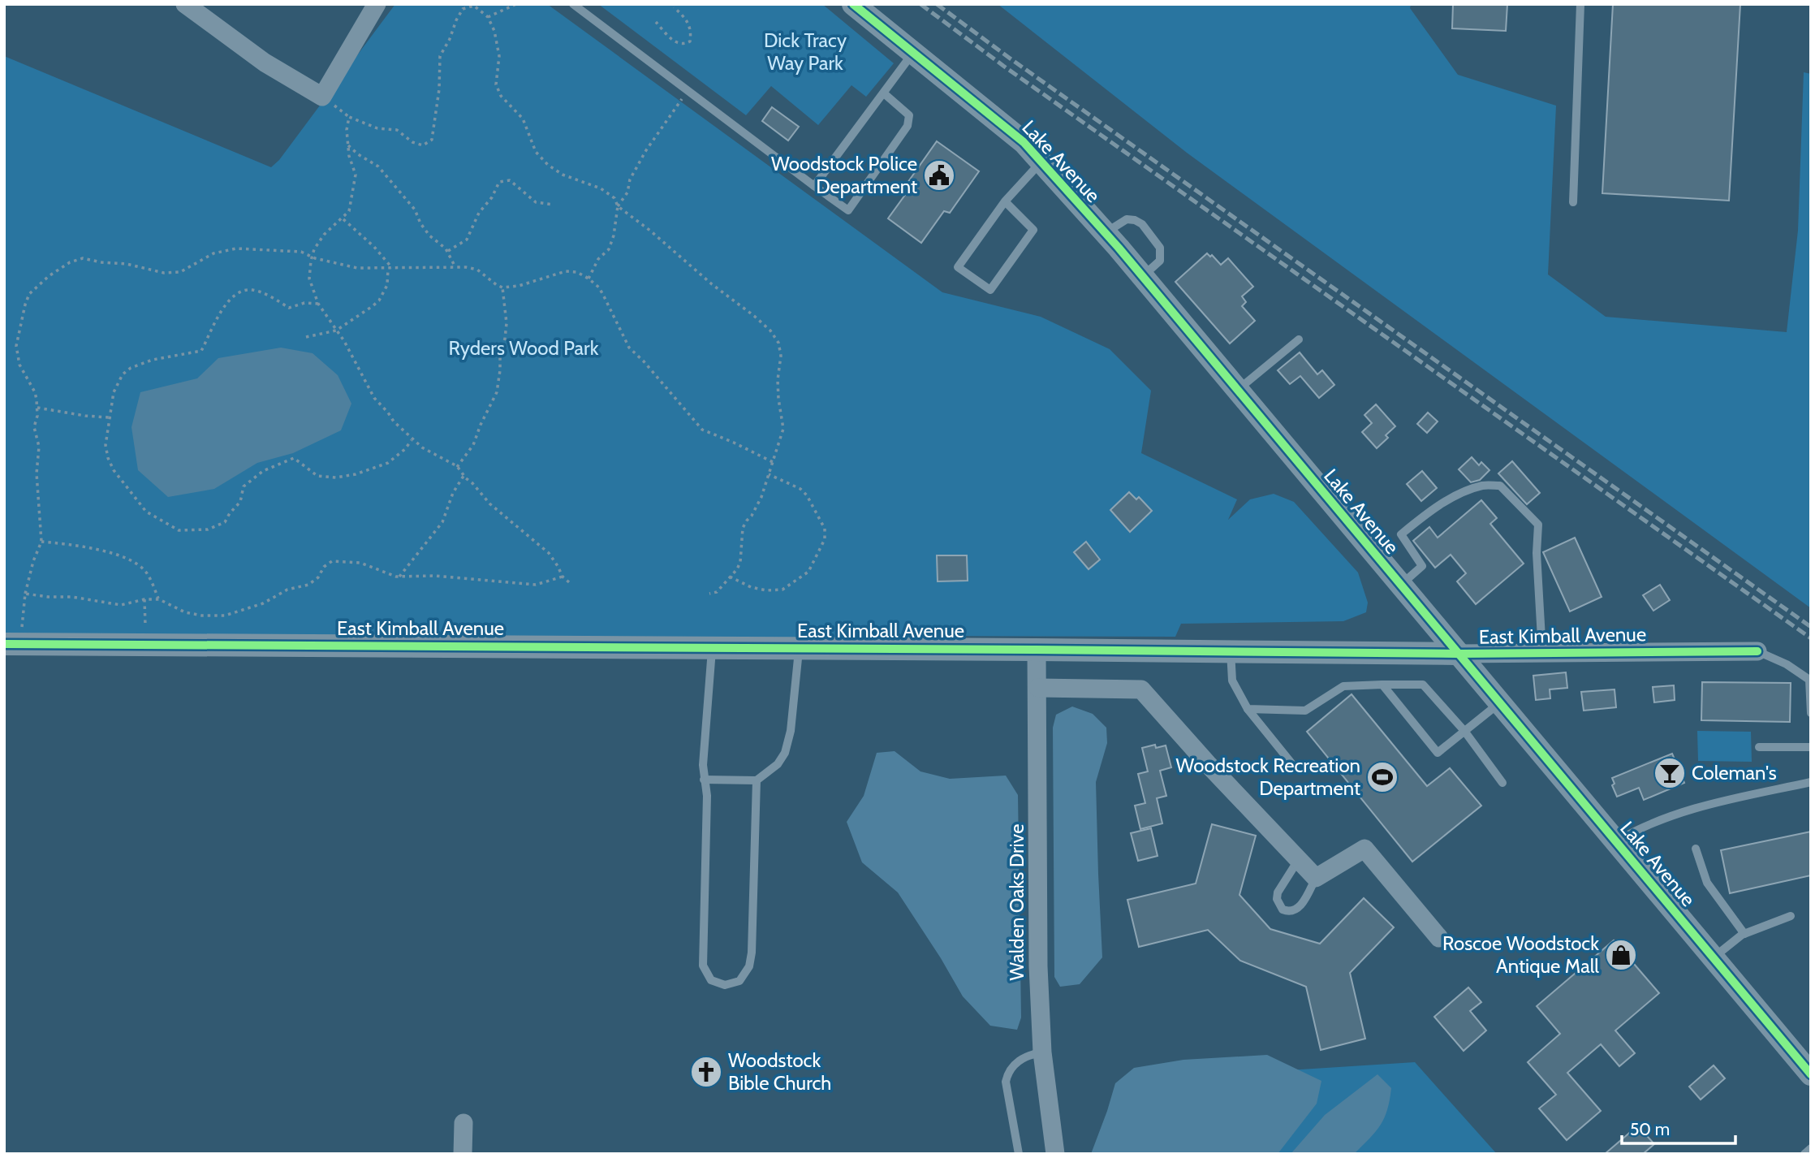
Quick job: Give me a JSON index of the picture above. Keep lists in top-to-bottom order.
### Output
{
  "streets": {
    "street": ["Lake Avenue", "East Kimball Avenue", "Walden Oaks Drive"]
  },
  "crossings": [
    ["Lake Avenue", "East Kimball Avenue"],
    ["East Kimball Avenue", "Walden Oaks Drive"]
  ],
  "parks": ["Dick Tracy Way Park", "Ryders Wood Park"],
  "places": {
    "public building": ["Woodstock Police Department"],
    "bar": ["Coleman's"],
    "sports": ["Woodstock Recreation Department"],
    "shop": ["Roscoe Woodstock Antique Mall"],
    "church": ["Woodstock Bible Church"]
  },
  "scale_bar": "50 m"
}
